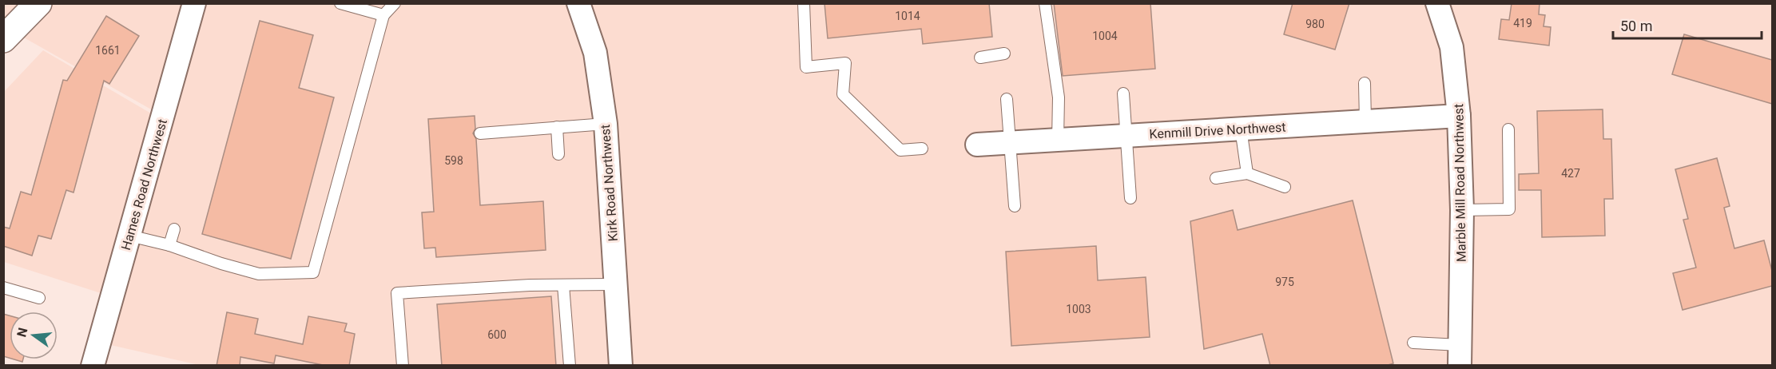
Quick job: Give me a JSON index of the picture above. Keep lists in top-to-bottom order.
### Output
{
  "streets": {
    "street": [
      "Kenmill Drive Northwest",
      "Kirk Road Northwest",
      "Marble Mill Road Northwest",
      "Hames Road Northwest"
    ]
  },
  "crossings": [
    ["Kenmill Drive Northwest", "Marble Mill Road Northwest"]
  ],
  "house_numbers": [
    "1014",
    "419",
    "980",
    "1004",
    "1661",
    "598",
    "427",
    "975",
    "1003",
    "600"
  ],
  "scale_bar": "50 m",
  "north": "left"
}
